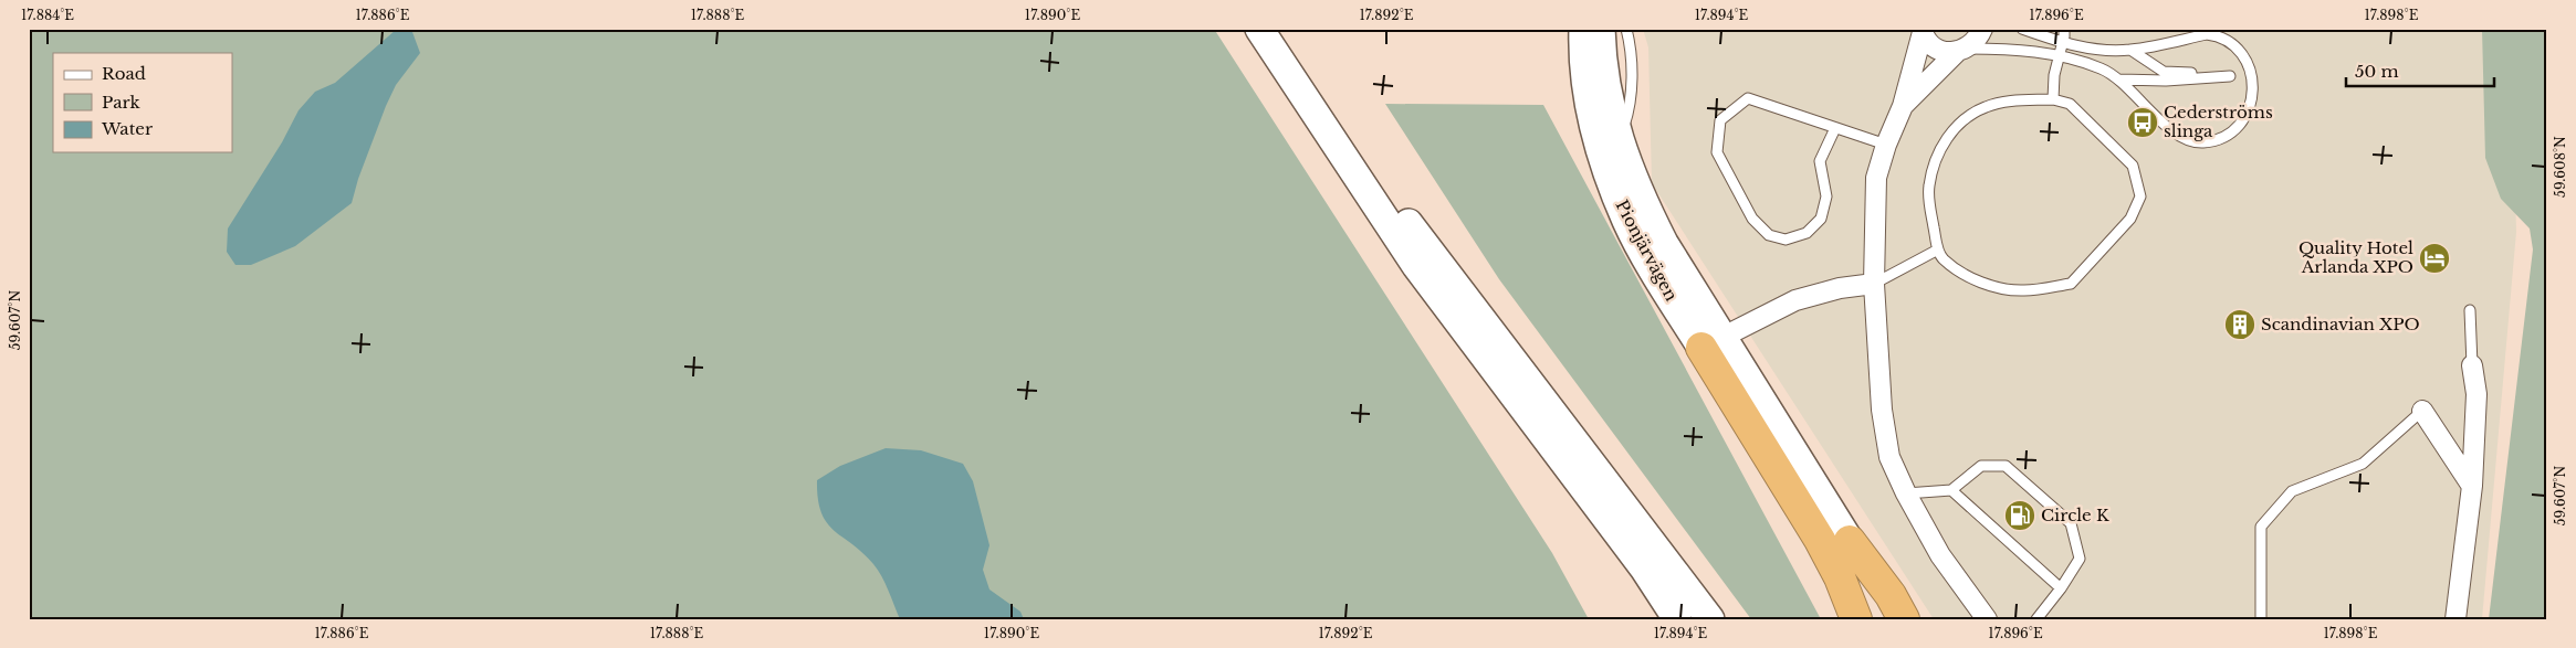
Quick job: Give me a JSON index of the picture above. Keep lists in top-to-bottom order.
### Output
{
  "streets": {
    "main road": ["Pionjärvägen"]
  },
  "places": {
    "bus stop": ["Cederströms slinga"],
    "hotel": ["Quality Hotel Arlanda XPO"],
    "building": ["Scandinavian XPO"],
    "fuel station": ["Circle K"]
  },
  "legend": ["Road", "Park", "Water"],
  "scale_bar": "50 m",
  "coordinates": [
    "17.884°E",
    "17.886°E",
    "17.888°E",
    "17.890°E",
    "17.892°E",
    "17.894°E",
    "17.896°E",
    "17.898°E",
    "59.608°N",
    "59.607°N"
  ]
}
